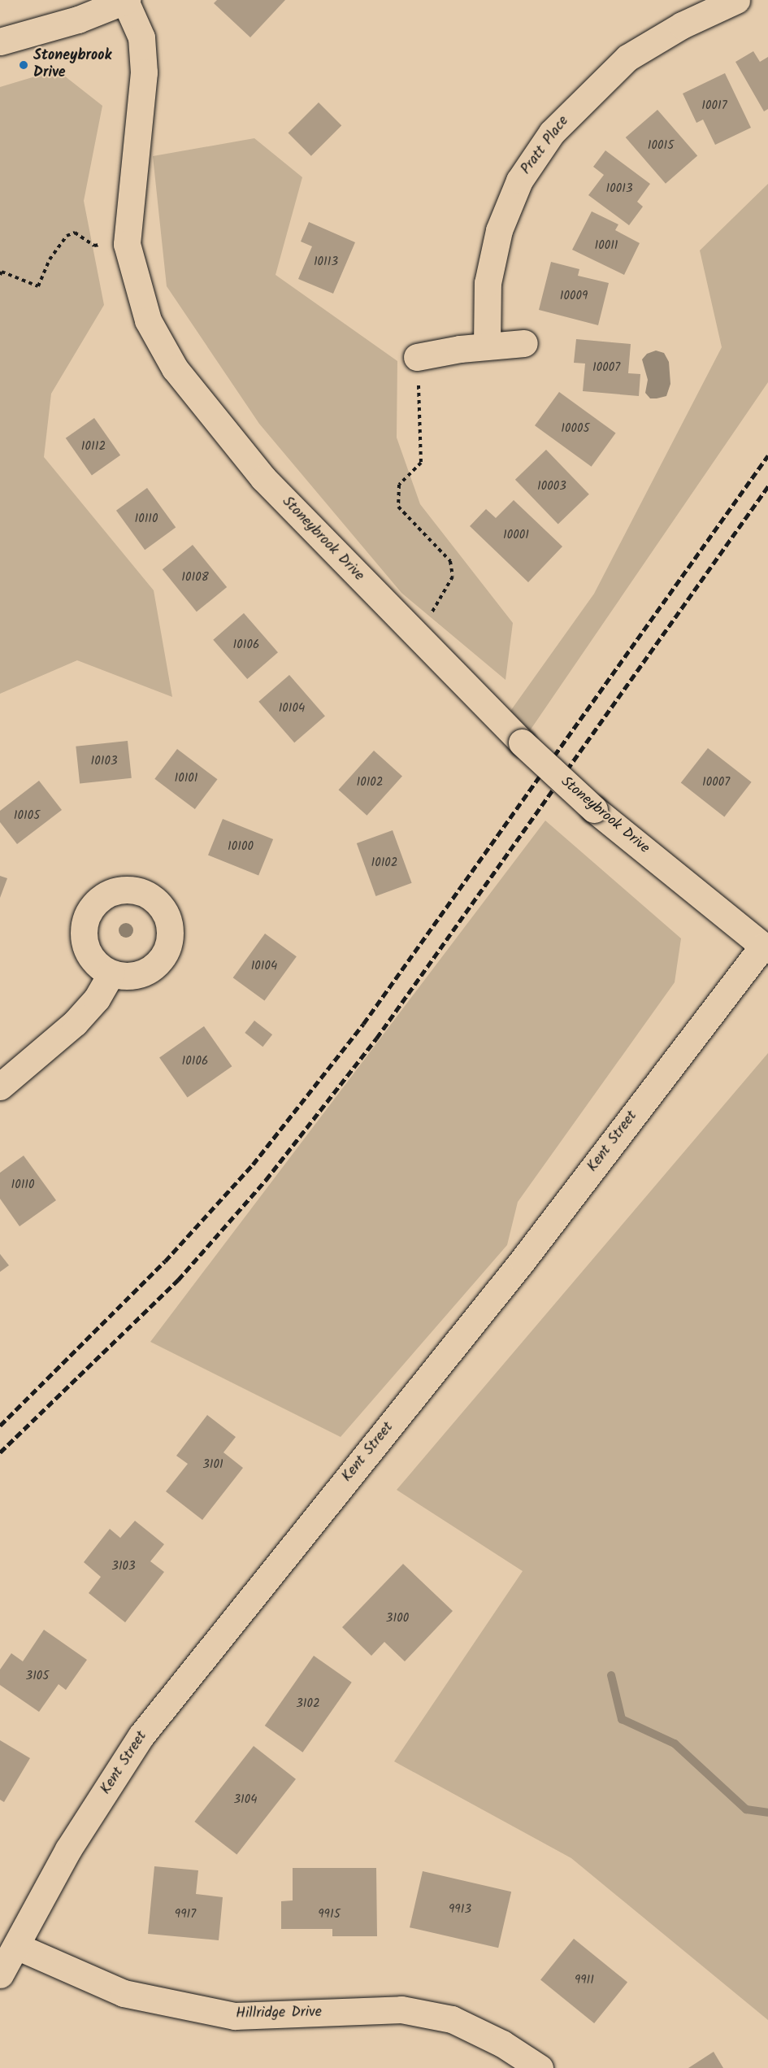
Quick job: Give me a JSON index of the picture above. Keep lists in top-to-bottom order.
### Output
{
  "streets": {
    "street": [
      "Pratt Place",
      "Stoneybrook Drive",
      "Kent Street",
      "Hillridge Drive"
    ]
  },
  "crossings": [
    ["Stoneybrook Drive", "Kent Street"],
    ["Kent Street", "Hillridge Drive"]
  ],
  "places": ["Stoneybrook Drive"],
  "house_numbers": [
    "10017",
    "10015",
    "10013",
    "10011",
    "10113",
    "10009",
    "10007",
    "10005",
    "10112",
    "10003",
    "10110",
    "10001",
    "10108",
    "10106",
    "10104",
    "10103",
    "10101",
    "10102",
    "10007",
    "10105",
    "10100",
    "10102",
    "10104",
    "10106",
    "10110",
    "3101",
    "3103",
    "3100",
    "3105",
    "3102",
    "3104",
    "9913",
    "9917",
    "9915",
    "9911"
  ]
}
